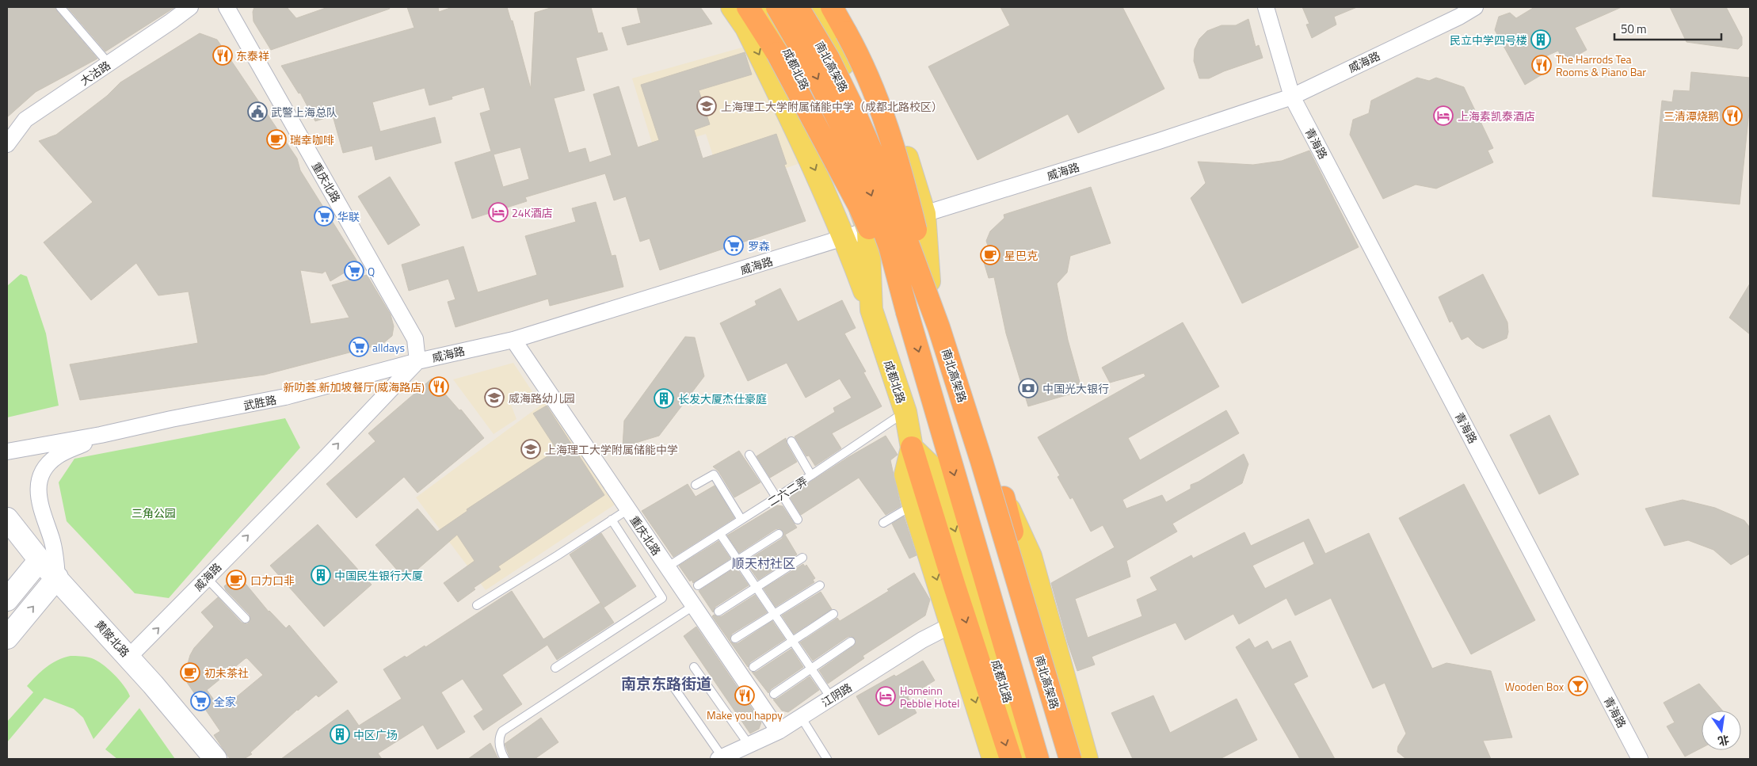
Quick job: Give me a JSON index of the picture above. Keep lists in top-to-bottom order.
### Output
{
  "streets": {
    "highway": ["南北高架路"],
    "main road": ["成都北路"],
    "street": [
      "威海路",
      "大沽路",
      "青海路",
      "重庆北路",
      "武胜路",
      "黄陂北路",
      "江阴路"
    ],
    "lane": ["二六二弄"]
  },
  "crossings": [
    ["威海路", "成都北路"],
    ["威海路", "青海路"],
    ["威海路", "重庆北路"],
    ["威海路", "武胜路"],
    ["威海路", "黄陂北路"],
    ["成都北路", "二六二弄"],
    ["重庆北路", "武胜路"],
    ["重庆北路", "二六二弄"],
    ["重庆北路", "江阴路"],
    ["武胜路", "黄陂北路"]
  ],
  "districts": ["顺天村社区", "南京东路街道"],
  "parks": ["三角公园"],
  "places": {
    "building": [
      "民立中学四号楼",
      "长发大厦杰仕豪庭",
      "中国民生银行大厦",
      "中区广场"
    ],
    "restaurant": [
      "东泰祥",
      "The Harrods Tea Rooms & Piano Bar",
      "三清潭烧鹅",
      "新叻荟.新加坡餐厅(威海路店)",
      "Make you happy"
    ],
    "school or university": ["上海理工大学附属储能中学（成都北路校区）", "威海路幼儿园", "上海理工大学附属储能中学"],
    "public building": ["武警上海总队"],
    "hotel": ["上海素凯泰酒店", "24K酒店", "Homeinn Pebble Hotel"],
    "cafe": [
      "瑞幸咖啡",
      "星巴克",
      "口力口非",
      "初未茶社"
    ],
    "supermarket": [
      "华联",
      "罗森",
      "Q",
      "alldays",
      "全家"
    ],
    "bank": ["中国光大银行"],
    "bar": ["Wooden Box"]
  },
  "scale_bar": "50 m",
  "north": "bottom"
}
